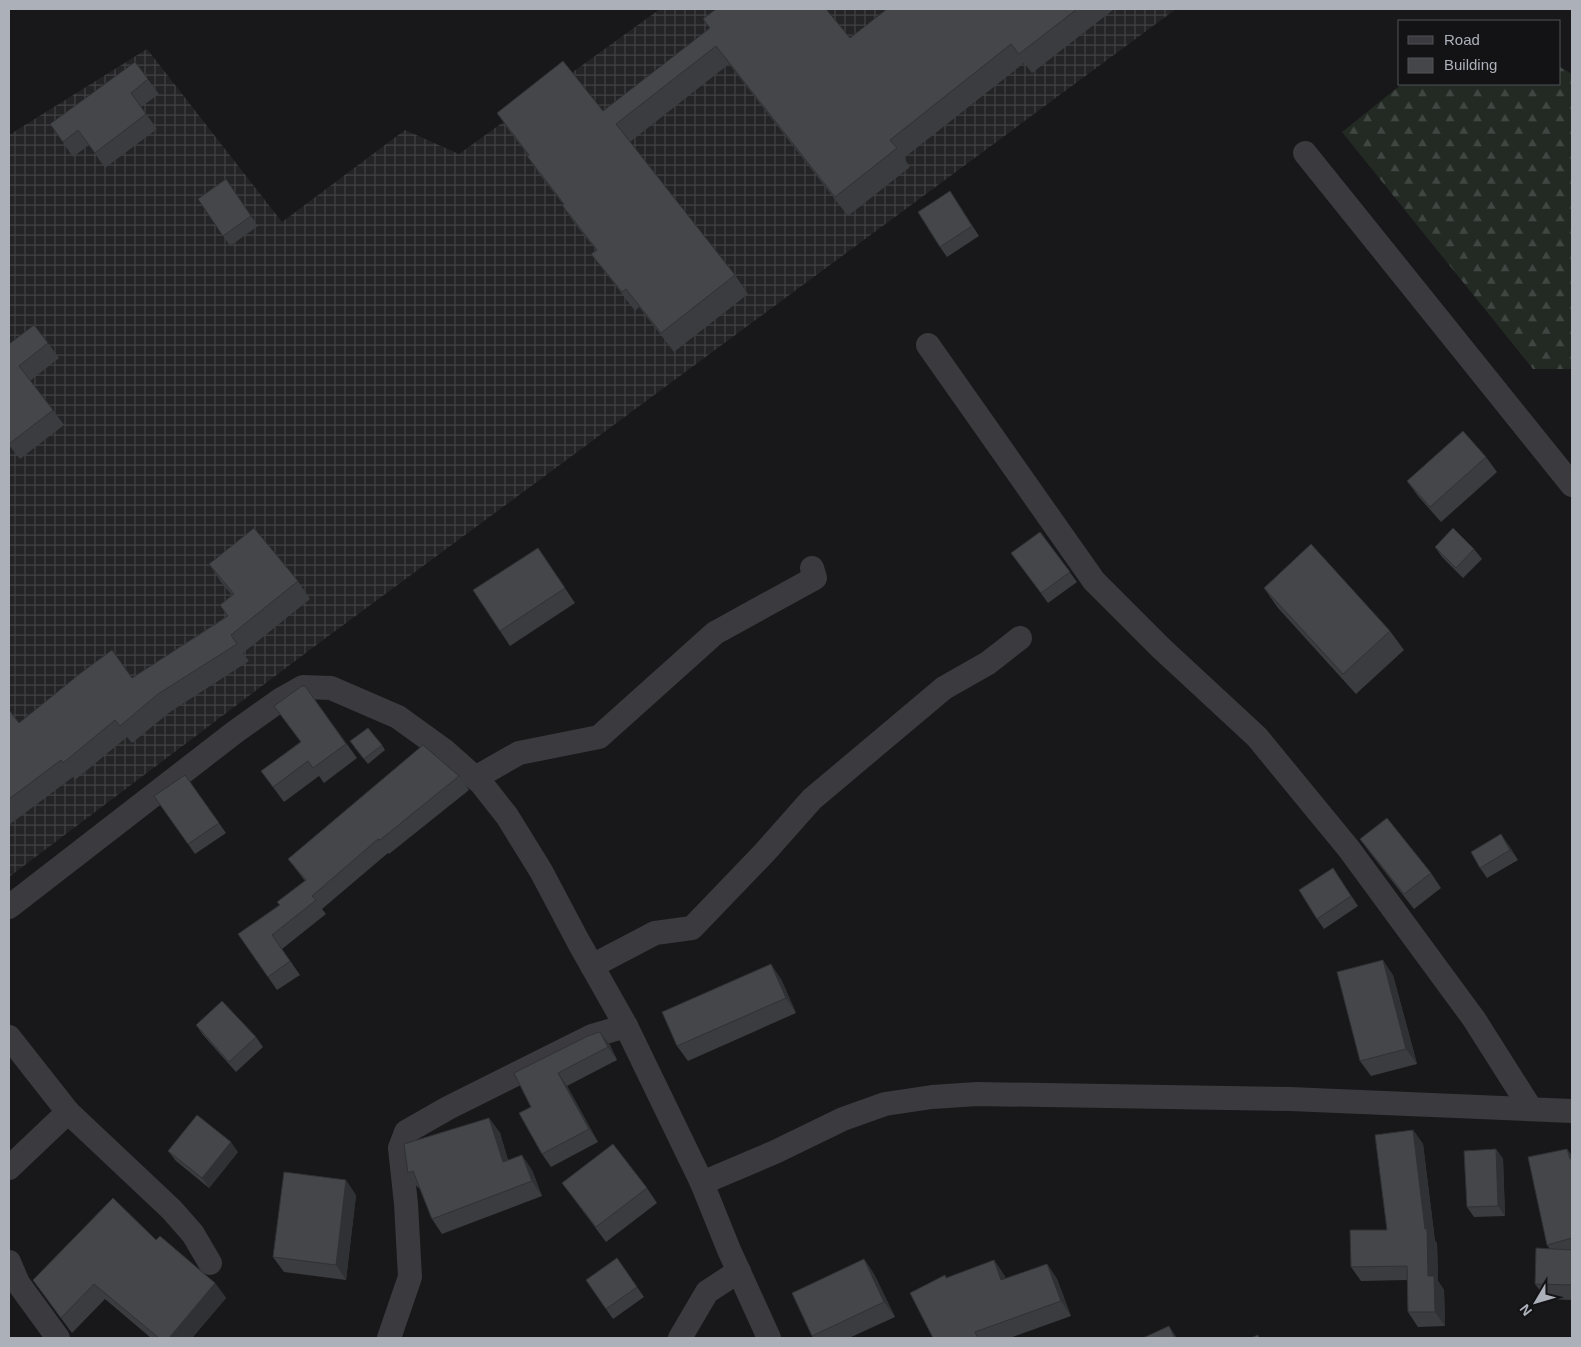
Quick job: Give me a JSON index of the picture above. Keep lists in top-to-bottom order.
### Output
{
  "legend": ["Road", "Building"],
  "north": "bottom left"
}
